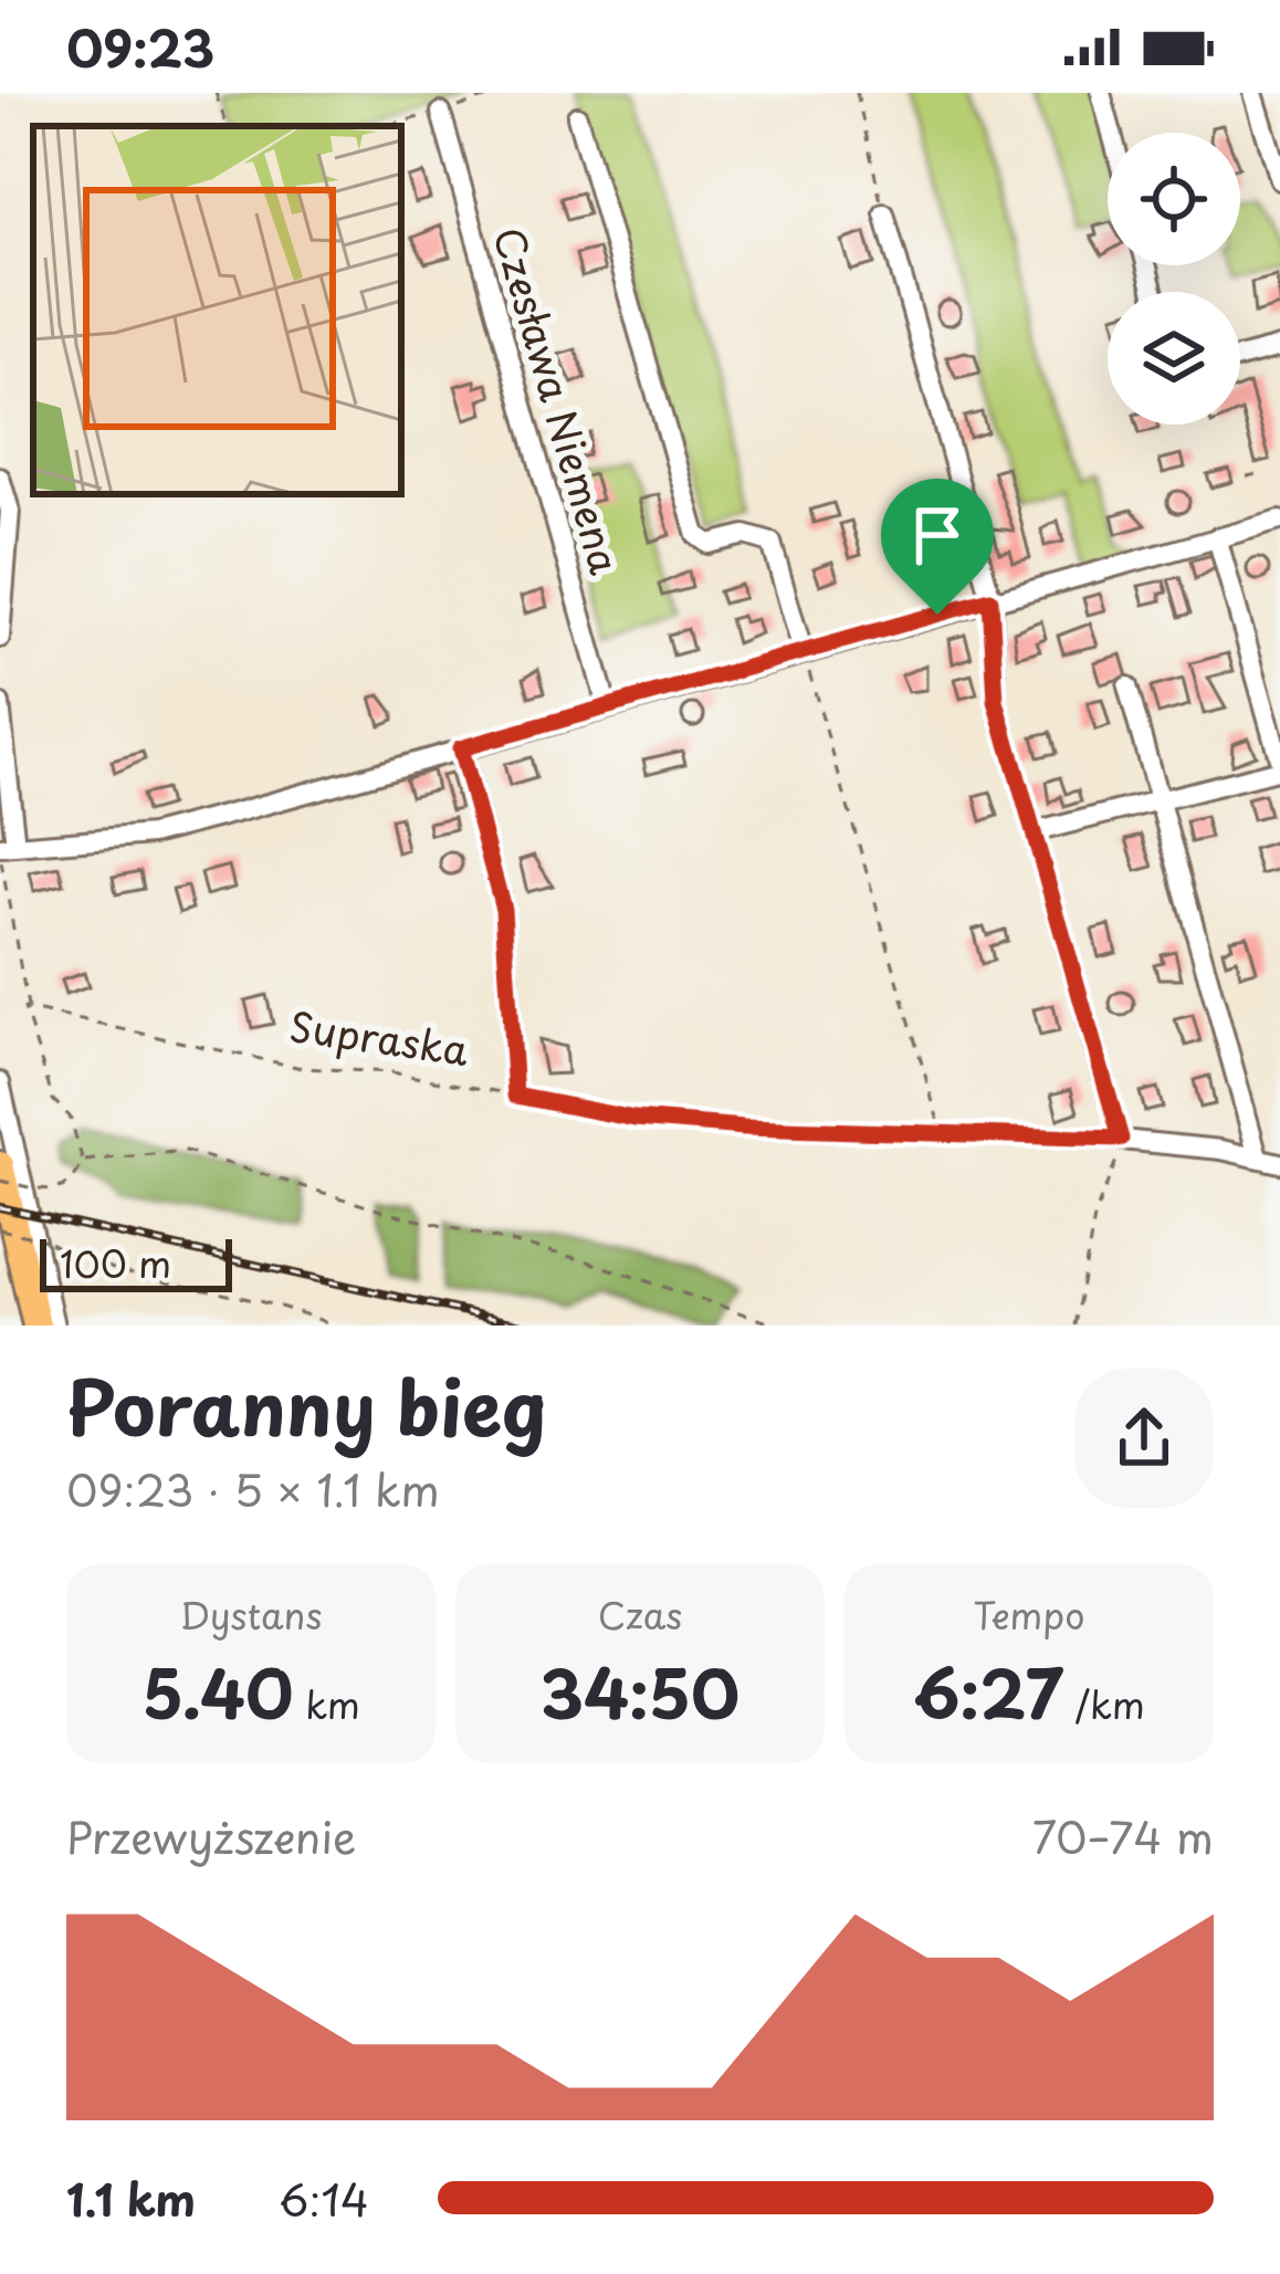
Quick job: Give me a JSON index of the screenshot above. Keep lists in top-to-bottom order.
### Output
{
  "streets": {
    "street": ["Czesława Niemena"],
    "path": ["Supraska"]
  },
  "scale_bar": "100 m",
  "page": {
    "status": "09:23",
    "scale": "100 m",
    "heading": ["Poranny bieg", "09:23 · 5 × 1.1 km"],
    "stats": [
      ["Dystans", "5.40 km"],
      ["Czas", "34:50"],
      ["Tempo", "6:27 /km"]
    ],
    "chart": ["Przewyższenie", "70–74 m"],
    "list": [
      {
        "name": "1.1 km",
        "note": "6:14"
      }
    ]
  }
}
